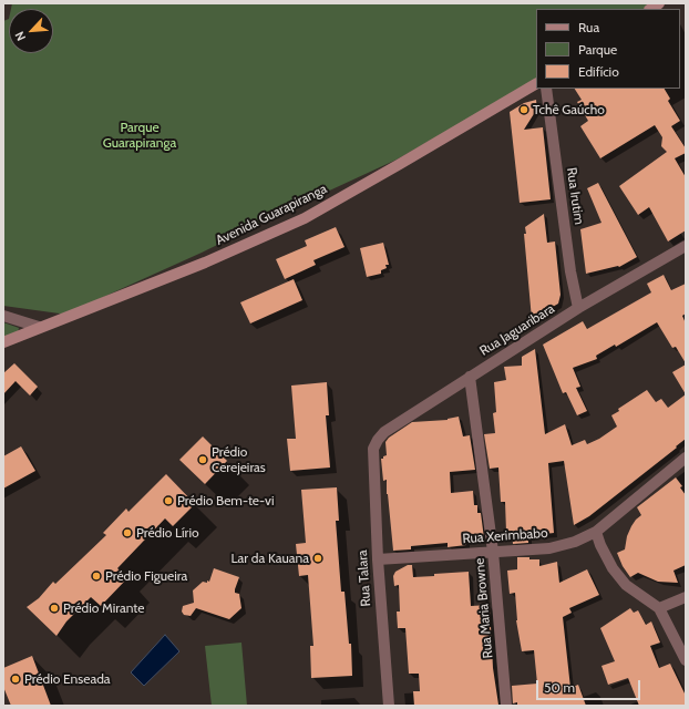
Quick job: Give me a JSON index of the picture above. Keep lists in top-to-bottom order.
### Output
{
  "streets": {
    "main road": ["Avenida Guarapiranga"],
    "street": [
      "Rua Irutim",
      "Rua Jaguaribara",
      "Rua Xerimbabo",
      "Rua Talara",
      "Rua Maria Browne"
    ]
  },
  "crossings": [
    ["Rua Irutim", "Rua Jaguaribara"],
    ["Rua Jaguaribara", "Rua Talara"],
    ["Rua Jaguaribara", "Rua Maria Browne"],
    ["Rua Xerimbabo", "Rua Talara"],
    ["Rua Xerimbabo", "Rua Maria Browne"]
  ],
  "parks": ["Parque Guarapiranga"],
  "places": [
    "Tchê Gaúcho",
    "Prédio Cerejeiras",
    "Prédio Bem-te-vi",
    "Prédio Lírio",
    "Lar da Kauana",
    "Prédio Figueira",
    "Prédio Mirante",
    "Prédio Enseada"
  ],
  "legend": ["Rua", "Parque", "Edifício"],
  "scale_bar": "50 m",
  "north": "bottom left"
}
